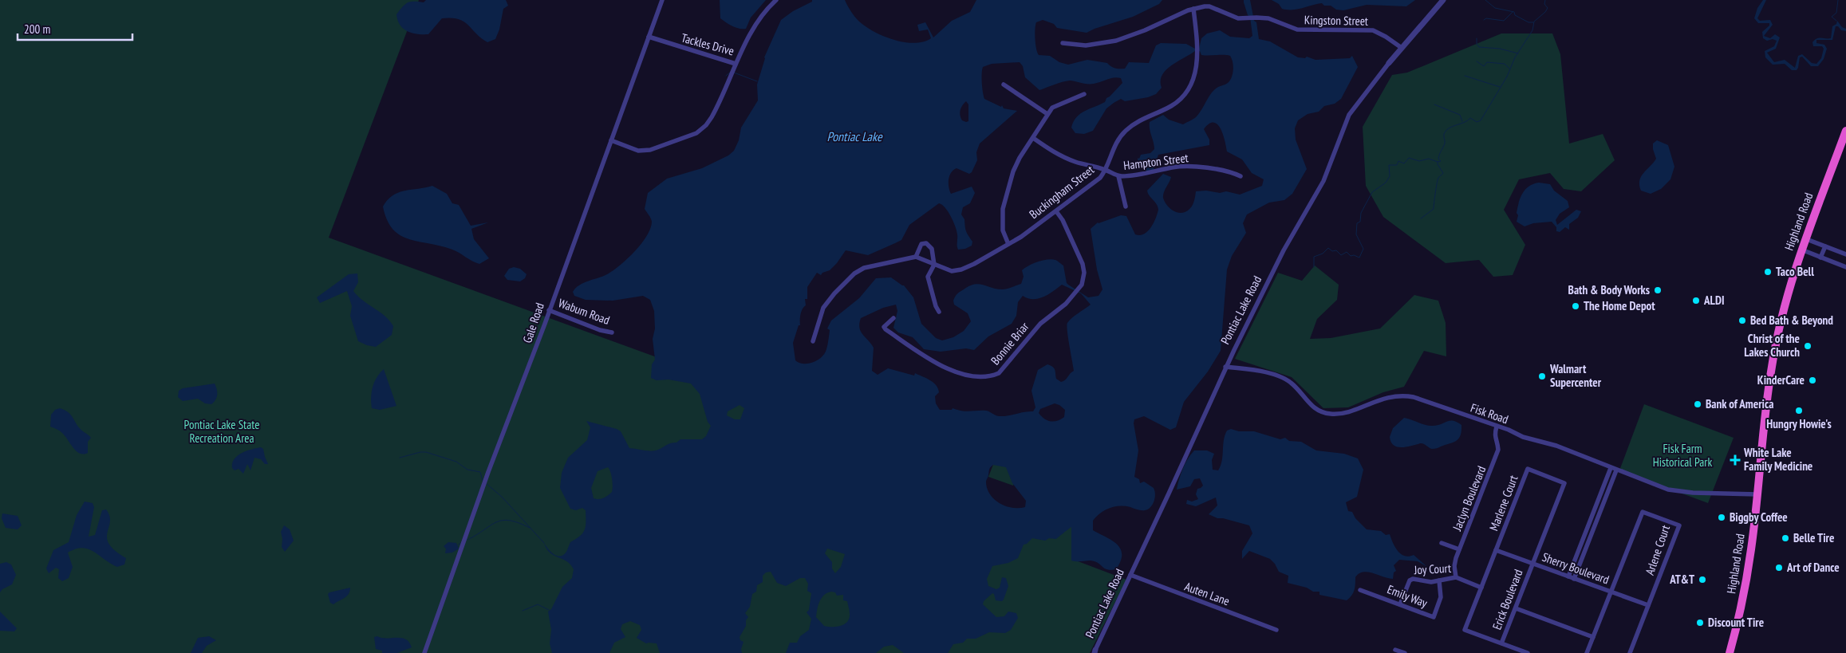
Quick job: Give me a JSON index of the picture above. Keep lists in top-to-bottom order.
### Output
{
  "streets": {
    "highway": ["Highland Road"],
    "street": [
      "Kingston Street",
      "Tackles Drive",
      "Hampton Street",
      "Buckingham Street",
      "Pontiac Lake Road",
      "Wabum Road",
      "Gale Road",
      "Bonnie Briar",
      "Fisk Road",
      "Jaclyn Boulevard",
      "Marlene Court",
      "Arlene Court",
      "Sherry Boulevard",
      "Joy Court",
      "Auten Lane",
      "Emily Way",
      "Erick Boulevard"
    ]
  },
  "crossings": [
    ["Kingston Street", "Buckingham Street"],
    ["Kingston Street", "Pontiac Lake Road"],
    ["Tackles Drive", "Gale Road"],
    ["Hampton Street", "Buckingham Street"],
    ["Buckingham Street", "Bonnie Briar"],
    ["Highland Road", "Fisk Road"],
    ["Pontiac Lake Road", "Fisk Road"],
    ["Pontiac Lake Road", "Auten Lane"],
    ["Wabum Road", "Gale Road"],
    ["Fisk Road", "Jaclyn Boulevard"],
    ["Jaclyn Boulevard", "Joy Court"],
    ["Marlene Court", "Sherry Boulevard"],
    ["Marlene Court", "Erick Boulevard"],
    ["Arlene Court", "Sherry Boulevard"],
    ["Sherry Boulevard", "Erick Boulevard"],
    ["Joy Court", "Emily Way"]
  ],
  "water": ["Pontiac Lake"],
  "parks": ["Pontiac Lake State Recreation Area", "Fisk Farm Historical Park"],
  "places": {
    "other": [
      "Taco Bell",
      "Bath & Body Works",
      "ALDI",
      "The Home Depot",
      "Bed Bath & Beyond",
      "Christ of the Lakes Church",
      "Walmart Supercenter",
      "KinderCare",
      "Bank of America",
      "Hungry Howie's",
      "Biggby Coffee",
      "Belle Tire",
      "Art of Dance",
      "AT&T",
      "Discount Tire"
    ],
    "health": ["White Lake Family Medicine"]
  },
  "scale_bar": "200 m"
}
